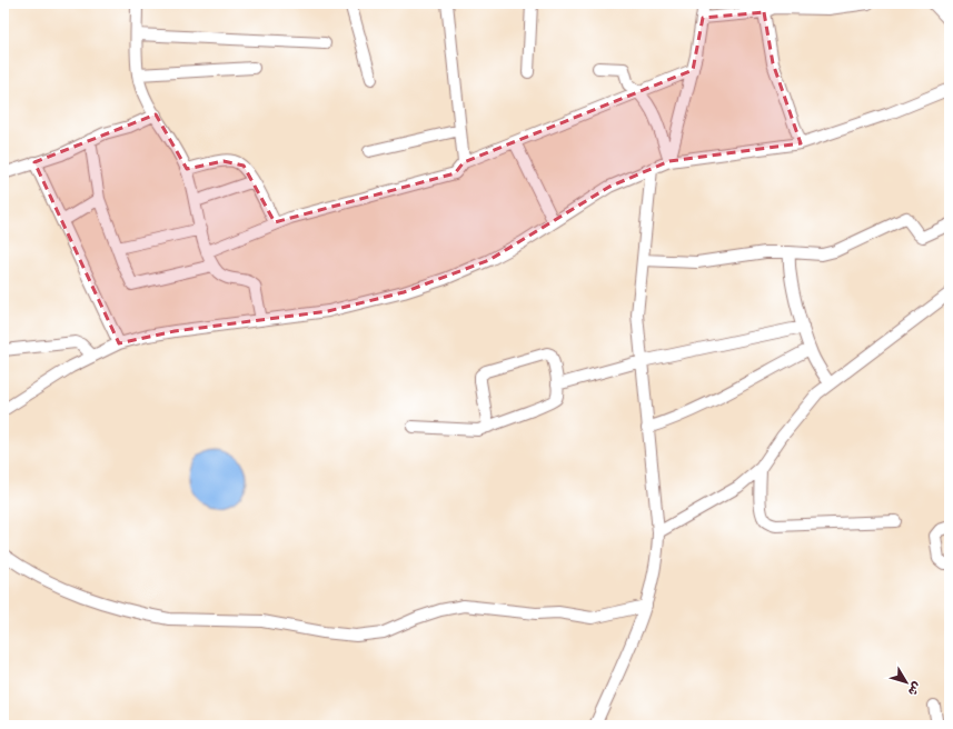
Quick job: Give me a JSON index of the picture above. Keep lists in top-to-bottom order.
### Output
{
  "north": "bottom right"
}
